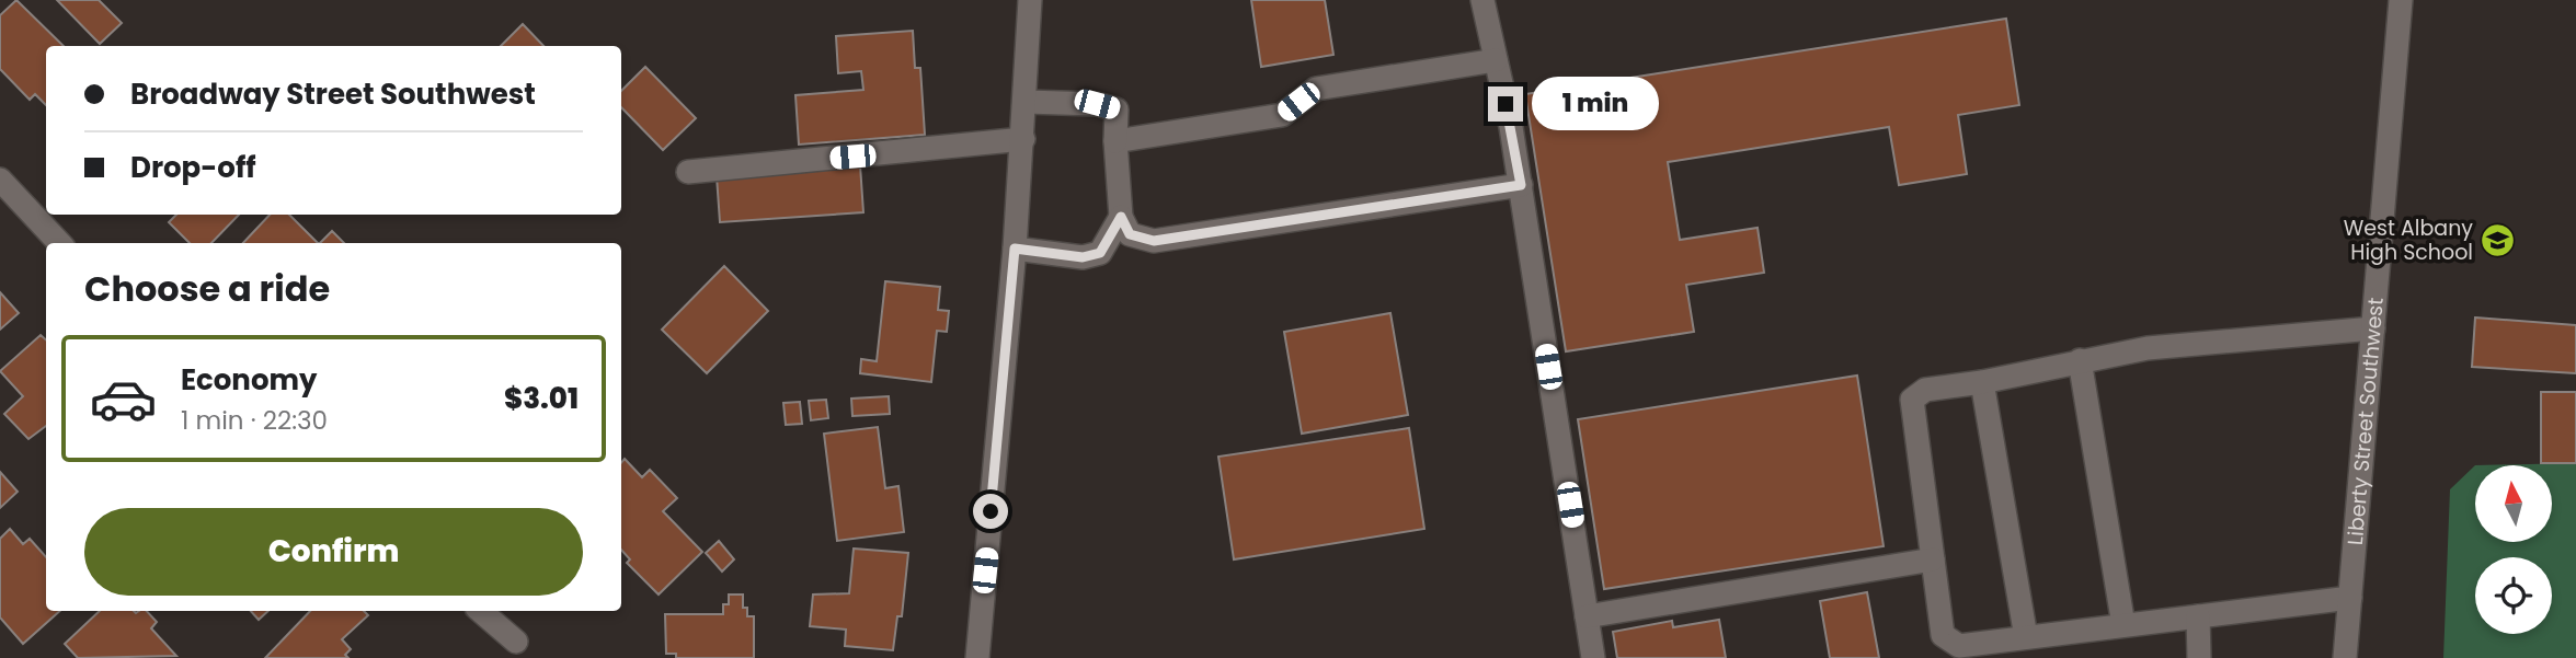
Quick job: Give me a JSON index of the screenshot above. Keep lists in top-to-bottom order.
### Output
{
  "streets": {
    "street": ["Liberty Street Southwest"]
  },
  "places": {
    "school or university": ["West Albany High School"]
  },
  "north": "top",
  "page": {
    "banner": ["Broadway Street Southwest", "Drop-off"],
    "bubble": "1 min",
    "heading": "Choose a ride",
    "list": [
      {
        "name": "Economy",
        "note": "1 min · 22:30",
        "value": "$3.01"
      }
    ],
    "buttons": "Confirm"
  }
}
